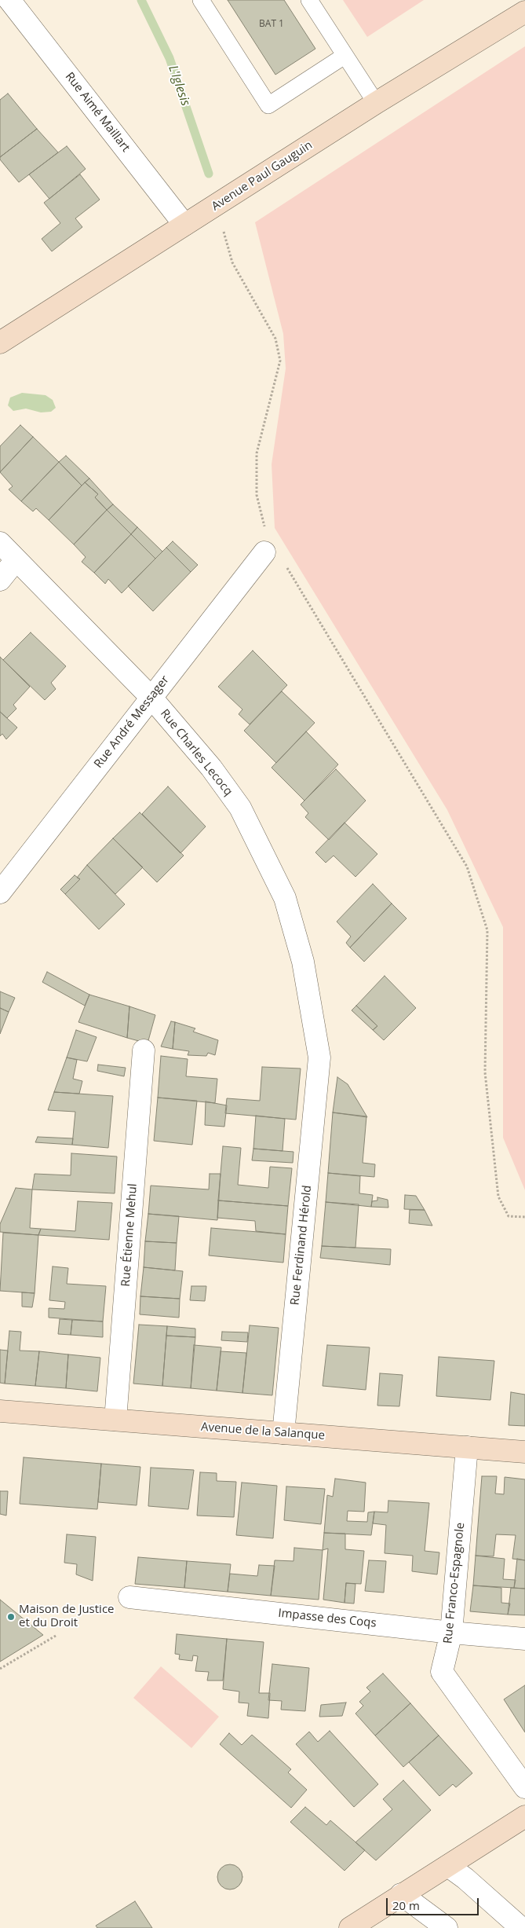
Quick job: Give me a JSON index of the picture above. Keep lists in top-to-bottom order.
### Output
{
  "streets": {
    "street": [
      "Rue Aimé Maillart",
      "Avenue Paul Gauguin",
      "Rue André Messager",
      "Rue Charles Lecocq",
      "Rue Étienne Mehul",
      "Rue Ferdinand Hérold",
      "Avenue de la Salanque",
      "Rue Franco-Espagnole",
      "Impasse des Coqs"
    ]
  },
  "crossings": [
    ["Rue Aimé Maillart", "Avenue Paul Gauguin"],
    ["Rue André Messager", "Rue Charles Lecocq"],
    ["Rue Charles Lecocq", "Rue Ferdinand Hérold"],
    ["Rue Étienne Mehul", "Avenue de la Salanque"],
    ["Rue Ferdinand Hérold", "Avenue de la Salanque"],
    ["Avenue de la Salanque", "Rue Franco-Espagnole"],
    ["Rue Franco-Espagnole", "Impasse des Coqs"]
  ],
  "water": ["L'Iglesis"],
  "places": ["Maison de Justice et du Droit"],
  "house_numbers": ["BAT 1"],
  "scale_bar": "20 m"
}
